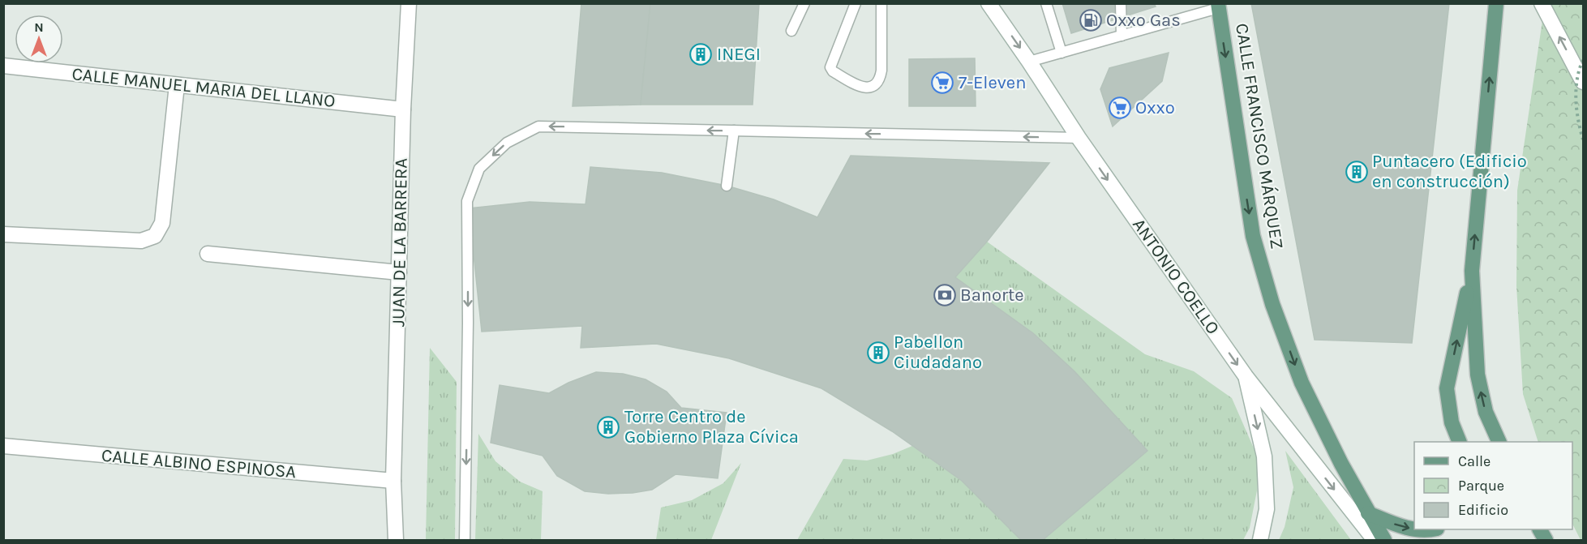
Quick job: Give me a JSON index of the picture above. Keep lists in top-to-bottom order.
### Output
{
  "streets": {
    "main road": ["CALLE FRANCISCO MÁRQUEZ"],
    "street": [
      "CALLE MANUEL MARIA DEL LLANO",
      "JUAN DE LA BARRERA",
      "ANTONIO COELLO",
      "CALLE ALBINO ESPINOSA"
    ]
  },
  "crossings": [
    ["CALLE MANUEL MARIA DEL LLANO", "JUAN DE LA BARRERA"],
    ["JUAN DE LA BARRERA", "CALLE ALBINO ESPINOSA"]
  ],
  "one_way": ["CALLE FRANCISCO MÁRQUEZ", "ANTONIO COELLO"],
  "places": {
    "fuel station": ["Oxxo Gas"],
    "building": [
      "INEGI",
      "Puntacero (Edificio en construcción)",
      "Pabellon Ciudadano",
      "Torre Centro de Gobierno Plaza Cívica"
    ],
    "supermarket": ["7-Eleven", "Oxxo"],
    "bank": ["Banorte"]
  },
  "legend": ["Calle", "Parque", "Edificio"],
  "north": "top"
}
